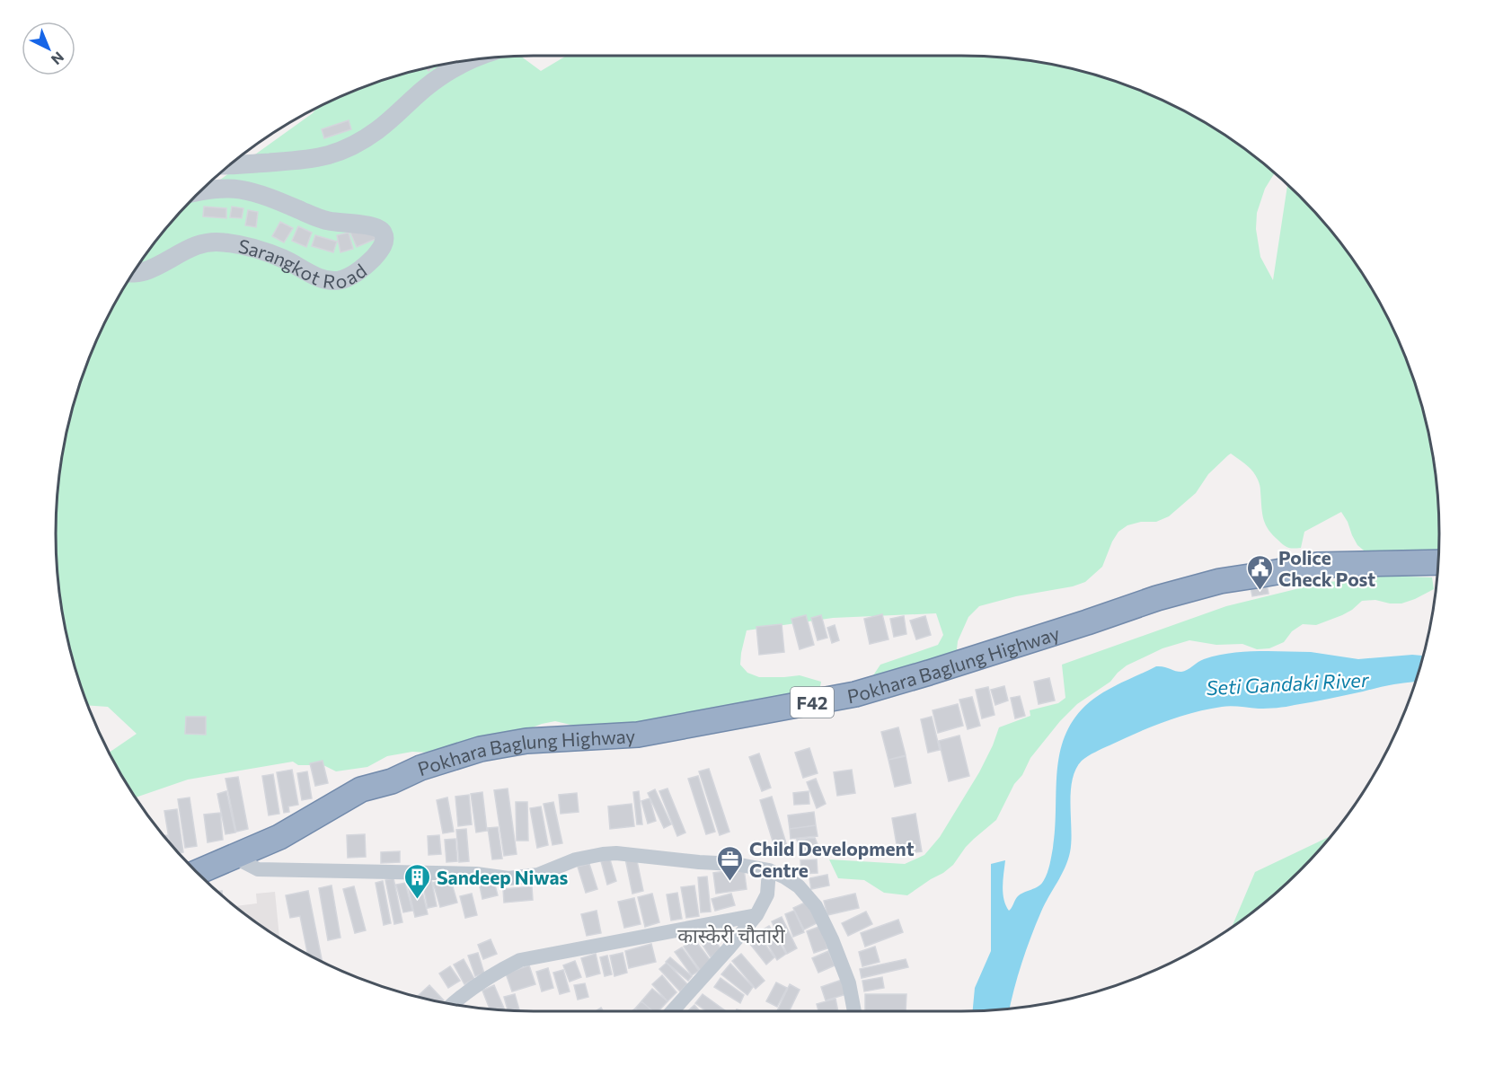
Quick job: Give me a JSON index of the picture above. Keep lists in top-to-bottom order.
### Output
{
  "streets": {
    "highway": ["Pokhara Baglung Highway", "F42"],
    "street": ["Sarangkot Road"]
  },
  "districts": ["कास्केरी चौतारी"],
  "water": ["Seti Gandaki River"],
  "places": {
    "public building": ["Police Check Post"],
    "office": ["Child Development Centre"],
    "building": ["Sandeep Niwas"]
  },
  "north": "bottom right"
}
